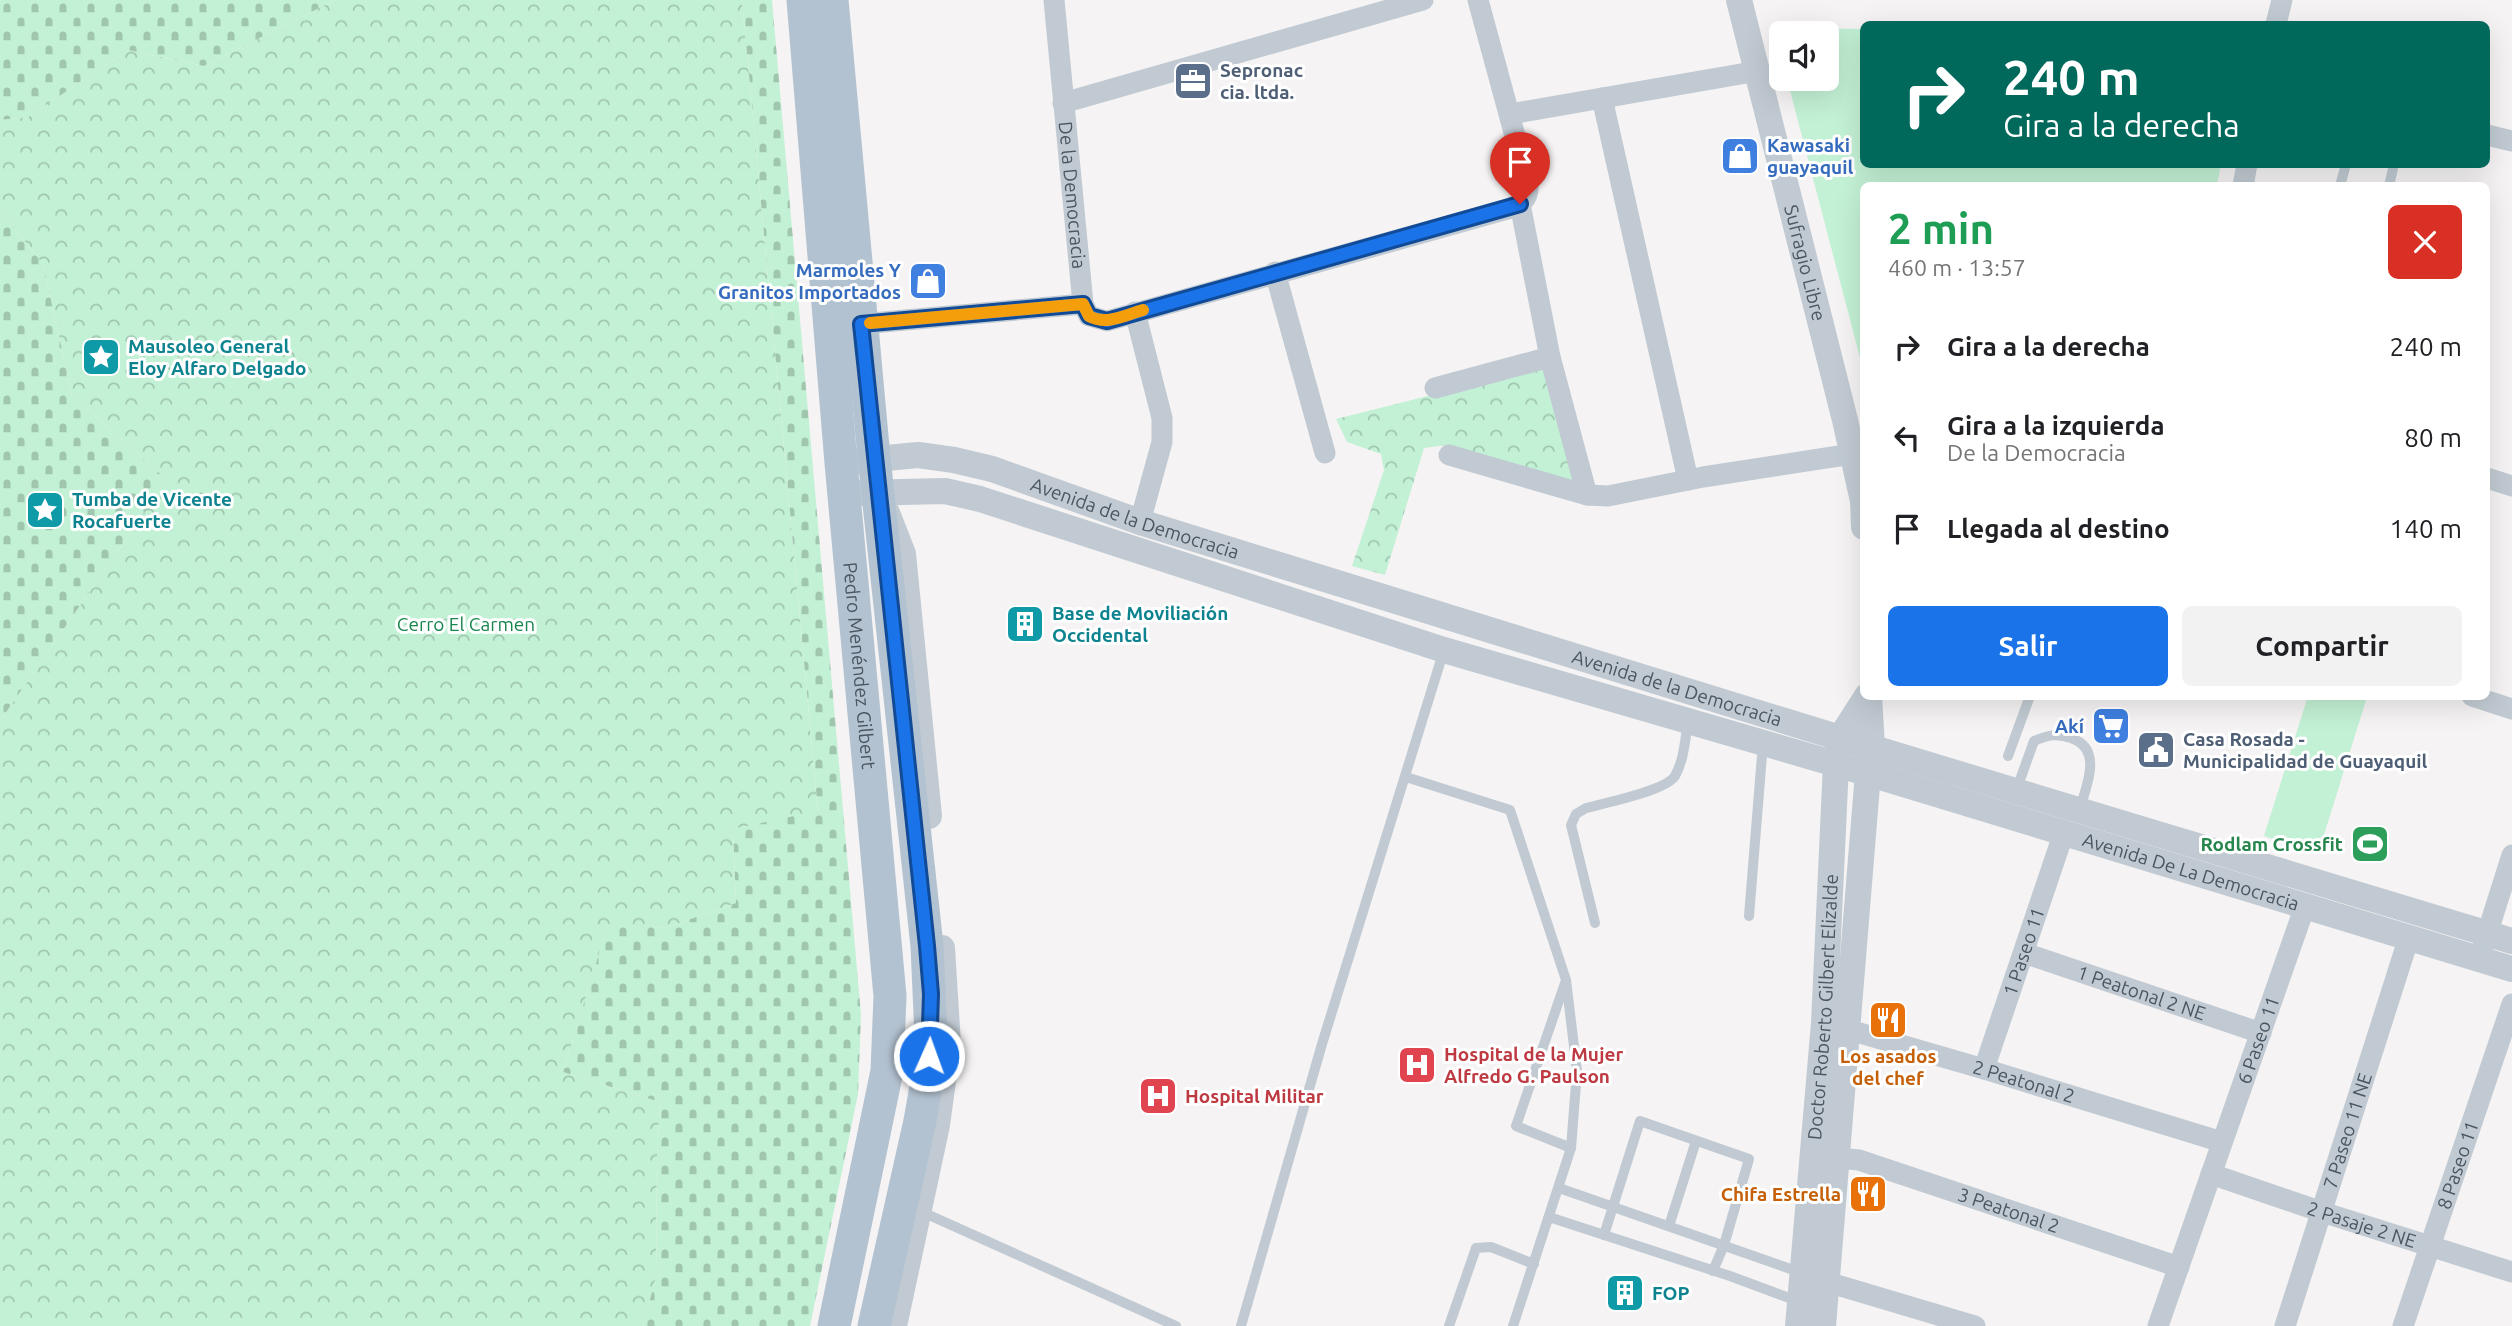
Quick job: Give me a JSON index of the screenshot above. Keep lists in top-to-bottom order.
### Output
{
  "streets": {
    "main road": ["Pedro Menéndez Gilbert"],
    "street": [
      "De la Democracia",
      "Sufragio Libre",
      "Avenida de la Democracia",
      "Avenida De La Democracia",
      "1 Paseo 11",
      "1 Peatonal 2 NE",
      "Doctor Roberto Gilbert Elizalde",
      "6 Paseo 11",
      "2 Peatonal 2",
      "7 Paseo 11 NE",
      "8 Paseo 11",
      "3 Peatonal 2",
      "2 Pasaje 2 NE"
    ]
  },
  "crossings": [
    ["Avenida de la Democracia", "Pedro Menéndez Gilbert"],
    ["Avenida de la Democracia", "Avenida De La Democracia"],
    ["Avenida de la Democracia", "Doctor Roberto Gilbert Elizalde"],
    ["Avenida De La Democracia", "1 Paseo 11"],
    ["Avenida De La Democracia", "Doctor Roberto Gilbert Elizalde"],
    ["Avenida De La Democracia", "6 Paseo 11"],
    ["Avenida De La Democracia", "7 Paseo 11 NE"],
    ["1 Paseo 11", "1 Peatonal 2 NE"],
    ["1 Paseo 11", "2 Peatonal 2"],
    ["1 Peatonal 2 NE", "6 Paseo 11"],
    ["Doctor Roberto Gilbert Elizalde", "2 Peatonal 2"],
    ["Doctor Roberto Gilbert Elizalde", "3 Peatonal 2"],
    ["6 Paseo 11", "2 Peatonal 2"],
    ["6 Paseo 11", "3 Peatonal 2"],
    ["6 Paseo 11", "2 Pasaje 2 NE"],
    ["7 Paseo 11 NE", "2 Pasaje 2 NE"],
    ["8 Paseo 11", "2 Pasaje 2 NE"]
  ],
  "parks": ["Cerro El Carmen"],
  "places": {
    "office": ["Sepronac cia. ltda."],
    "shop": ["Kawasaki guayaquil", "Marmoles Y Granitos Importados"],
    "place": ["Mausoleo General Eloy Alfaro Delgado", "Tumba de Vicente Rocafuerte"],
    "building": ["Base de Moviliación Occidental", "FOP"],
    "supermarket": ["Akí"],
    "public building": ["Casa Rosada - Municipalidad de Guayaquil"],
    "sports": ["Rodlam Crossfit"],
    "restaurant": ["Los asados del chef", "Chifa Estrella"],
    "hospital": ["Hospital de la Mujer Alfredo G. Paulson", "Hospital Militar"]
  },
  "page": {
    "turn": ["240 m", "Gira a la derecha"],
    "heading": ["2 min", "460 m · 13:57"],
    "list": [
      {
        "name": "Gira a la derecha",
        "value": "240 m"
      },
      {
        "name": "Gira a la izquierda",
        "note": "De la Democracia",
        "value": "80 m"
      },
      {
        "name": "Llegada al destino",
        "value": "140 m"
      }
    ],
    "buttons": ["Salir", "Compartir"]
  }
}
